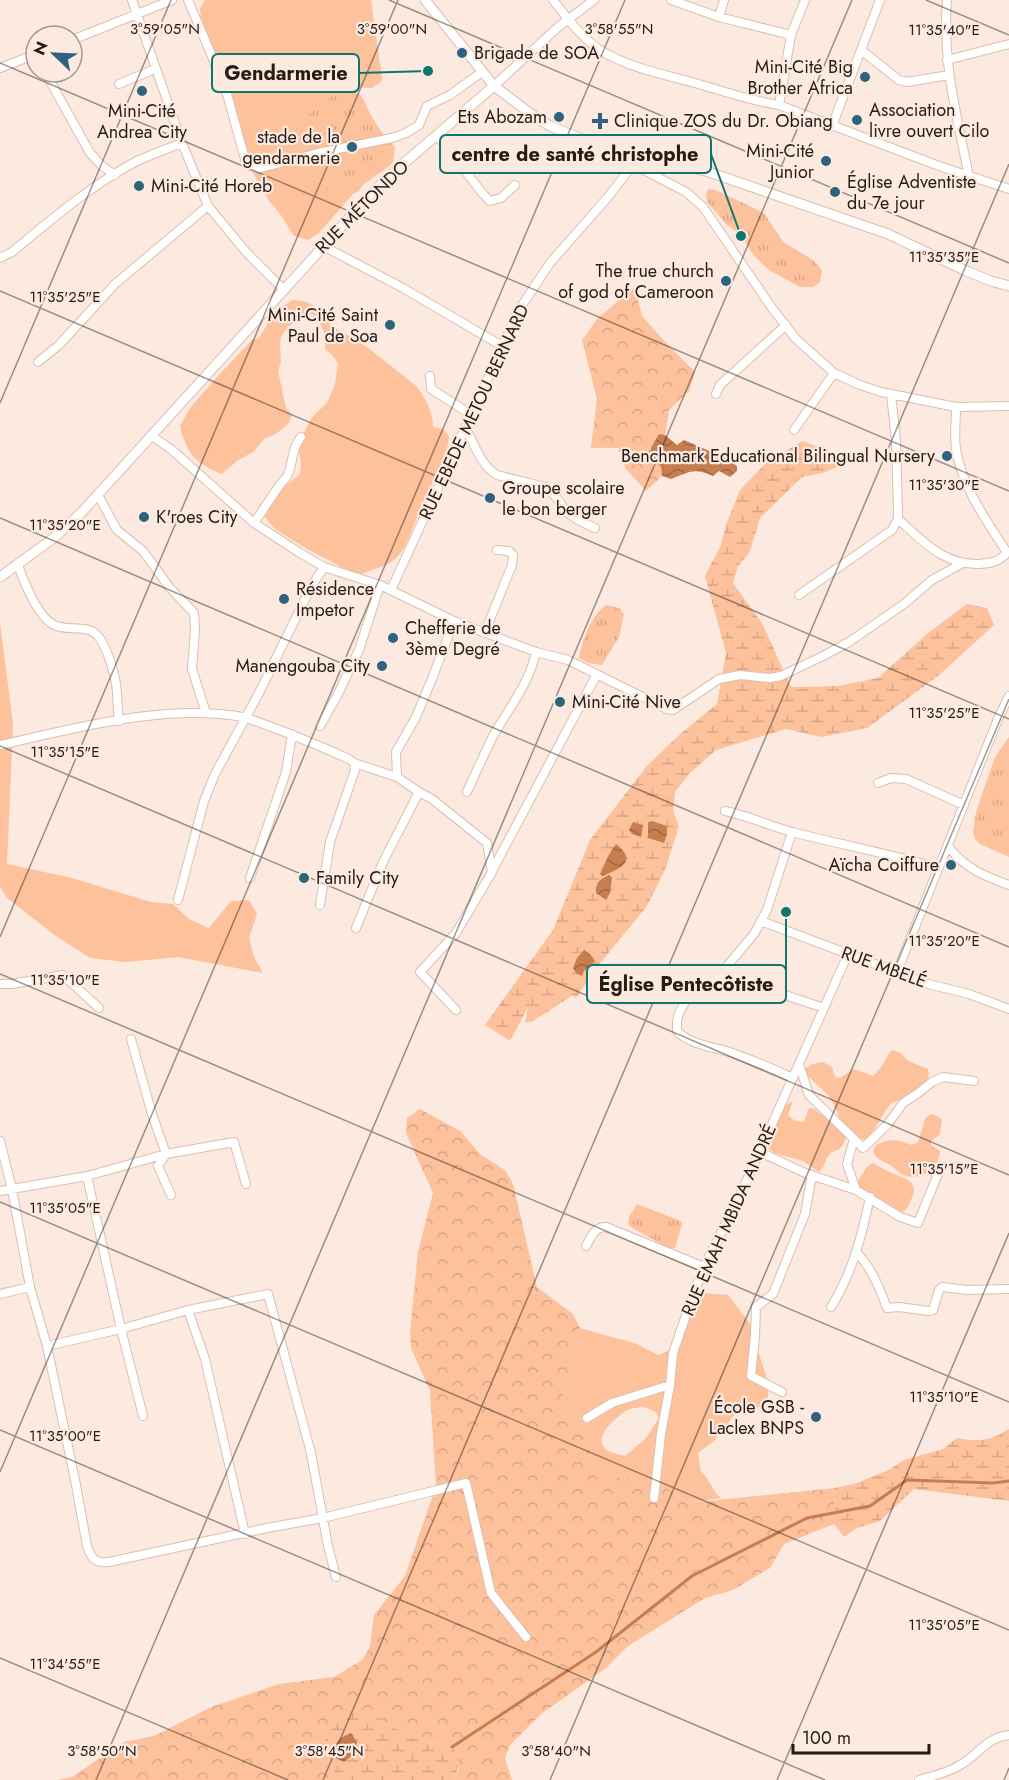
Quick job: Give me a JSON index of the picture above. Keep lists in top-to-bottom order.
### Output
{
  "streets": {
    "street": [
      "RUE MÉTONDO",
      "RUE EBEDE METOU BERNARD",
      "RUE MBELÉ",
      "RUE EMAH MBIDA ANDRÉ"
    ]
  },
  "crossings": [
    ["RUE MBELÉ", "RUE EMAH MBIDA ANDRÉ"]
  ],
  "places": {
    "other": [
      "Brigade de SOA",
      "Gendarmerie",
      "Mini-Cité Big Brother Africa",
      "Mini-Cité Andrea City",
      "Ets Abozam",
      "Association livre ouvert Cilo",
      "stade de la gendarmerie",
      "Mini-Cité Junior",
      "Mini-Cité Horeb",
      "Église Adventiste du 7e jour",
      "centre de santé christophe",
      "The true church of god of Cameroon",
      "Mini-Cité Saint Paul de Soa",
      "Benchmark Educational Bilingual Nursery",
      "Groupe scolaire le bon berger",
      "K'roes City",
      "Résidence Impetor",
      "Chefferie de 3ème Degré",
      "Manengouba City",
      "Mini-Cité Nive",
      "Aïcha Coiffure",
      "Family City",
      "Église Pentecôtiste",
      "École GSB - Laclex BNPS"
    ],
    "health": ["Clinique ZOS du Dr. Obiang"]
  },
  "scale_bar": "100 m",
  "north": "top left",
  "coordinates": [
    "3°59'05\"N",
    "3°59'00\"N",
    "3°58'55\"N",
    "11°35'40\"E",
    "11°35'35\"E",
    "11°35'25\"E",
    "11°35'30\"E",
    "11°35'20\"E",
    "11°35'15\"E",
    "11°35'10\"E",
    "11°35'05\"E",
    "11°35'00\"E",
    "11°34'55\"E",
    "3°58'50\"N",
    "3°58'45\"N",
    "3°58'40\"N"
  ]
}
